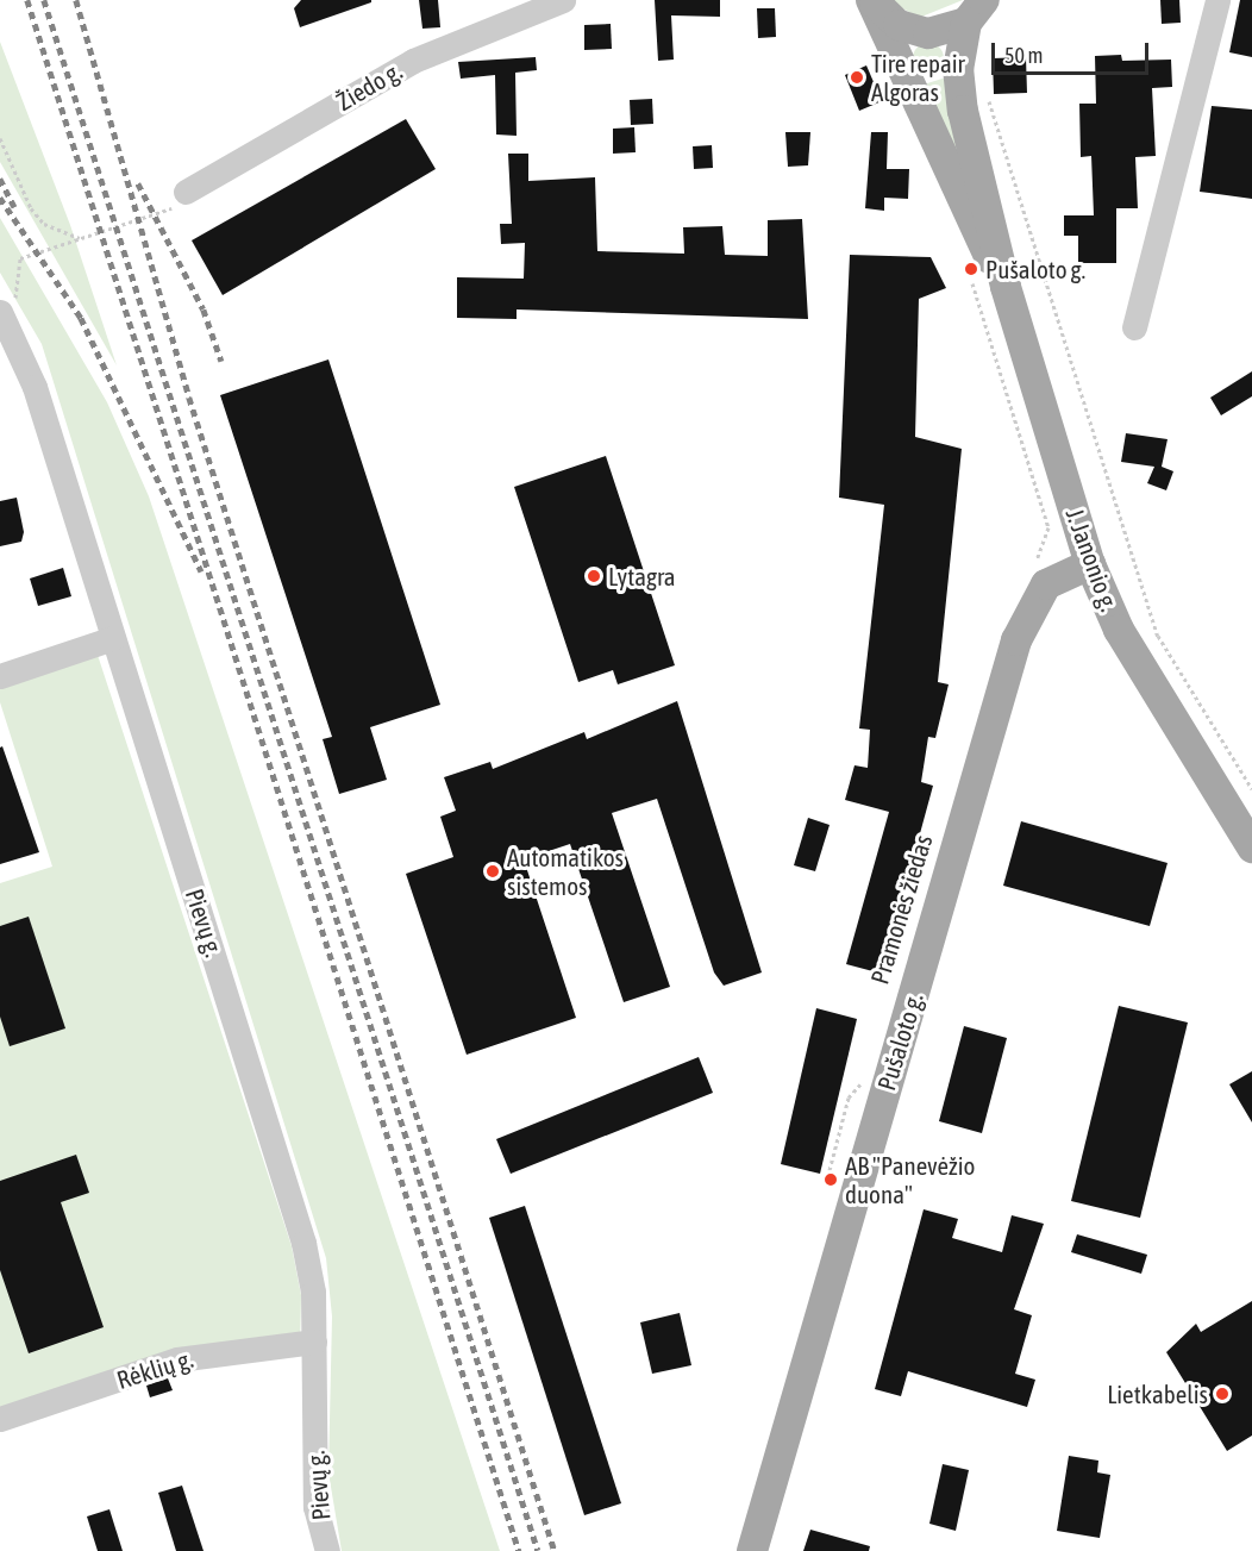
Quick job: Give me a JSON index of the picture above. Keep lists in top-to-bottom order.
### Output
{
  "streets": {
    "main road": ["J. Janonio g.", "Pušaloto g."],
    "street": ["Žiedo g.", "Pievų g.", "Rėklių g."]
  },
  "crossings": [
    ["J. Janonio g.", "Pušaloto g."],
    ["Pievų g.", "Rėklių g."]
  ],
  "places": [
    "Tire repair Algoras",
    "Pušaloto g.",
    "Lytagra",
    "Automatikos sistemos",
    "AB \"Panevėžio duona\"",
    "Lietkabelis"
  ],
  "scale_bar": "50 m"
}
